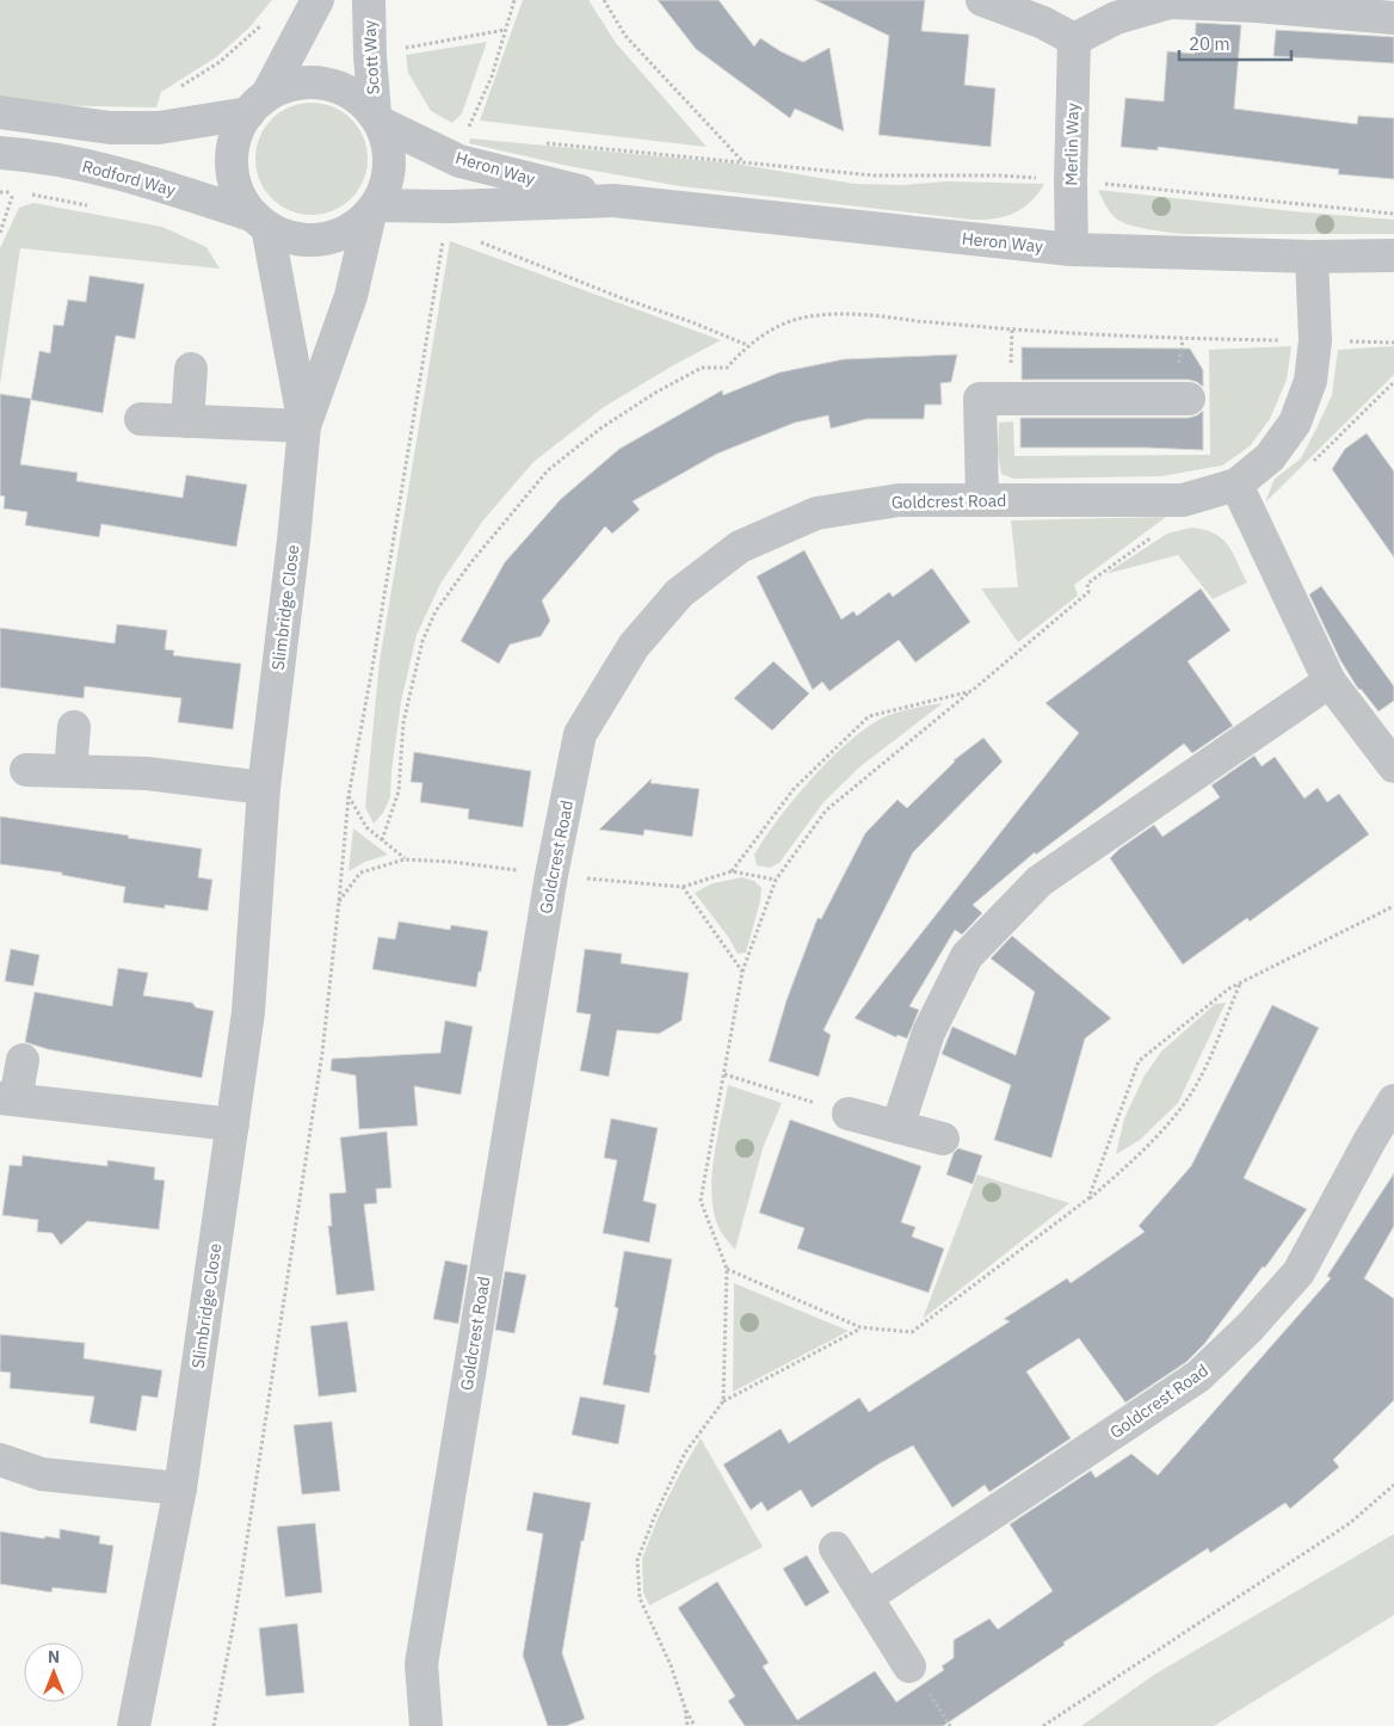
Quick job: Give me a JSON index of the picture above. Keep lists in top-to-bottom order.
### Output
{
  "streets": {
    "street": [
      "Scott Way",
      "Merlin Way",
      "Heron Way",
      "Rodford Way",
      "Goldcrest Road",
      "Slimbridge Close"
    ]
  },
  "crossings": [
    ["Scott Way", "Heron Way"],
    ["Scott Way", "Rodford Way"],
    ["Scott Way", "Slimbridge Close"],
    ["Merlin Way", "Heron Way"],
    ["Heron Way", "Rodford Way"],
    ["Heron Way", "Goldcrest Road"],
    ["Heron Way", "Slimbridge Close"],
    ["Rodford Way", "Slimbridge Close"]
  ],
  "scale_bar": "20 m",
  "north": "top"
}
